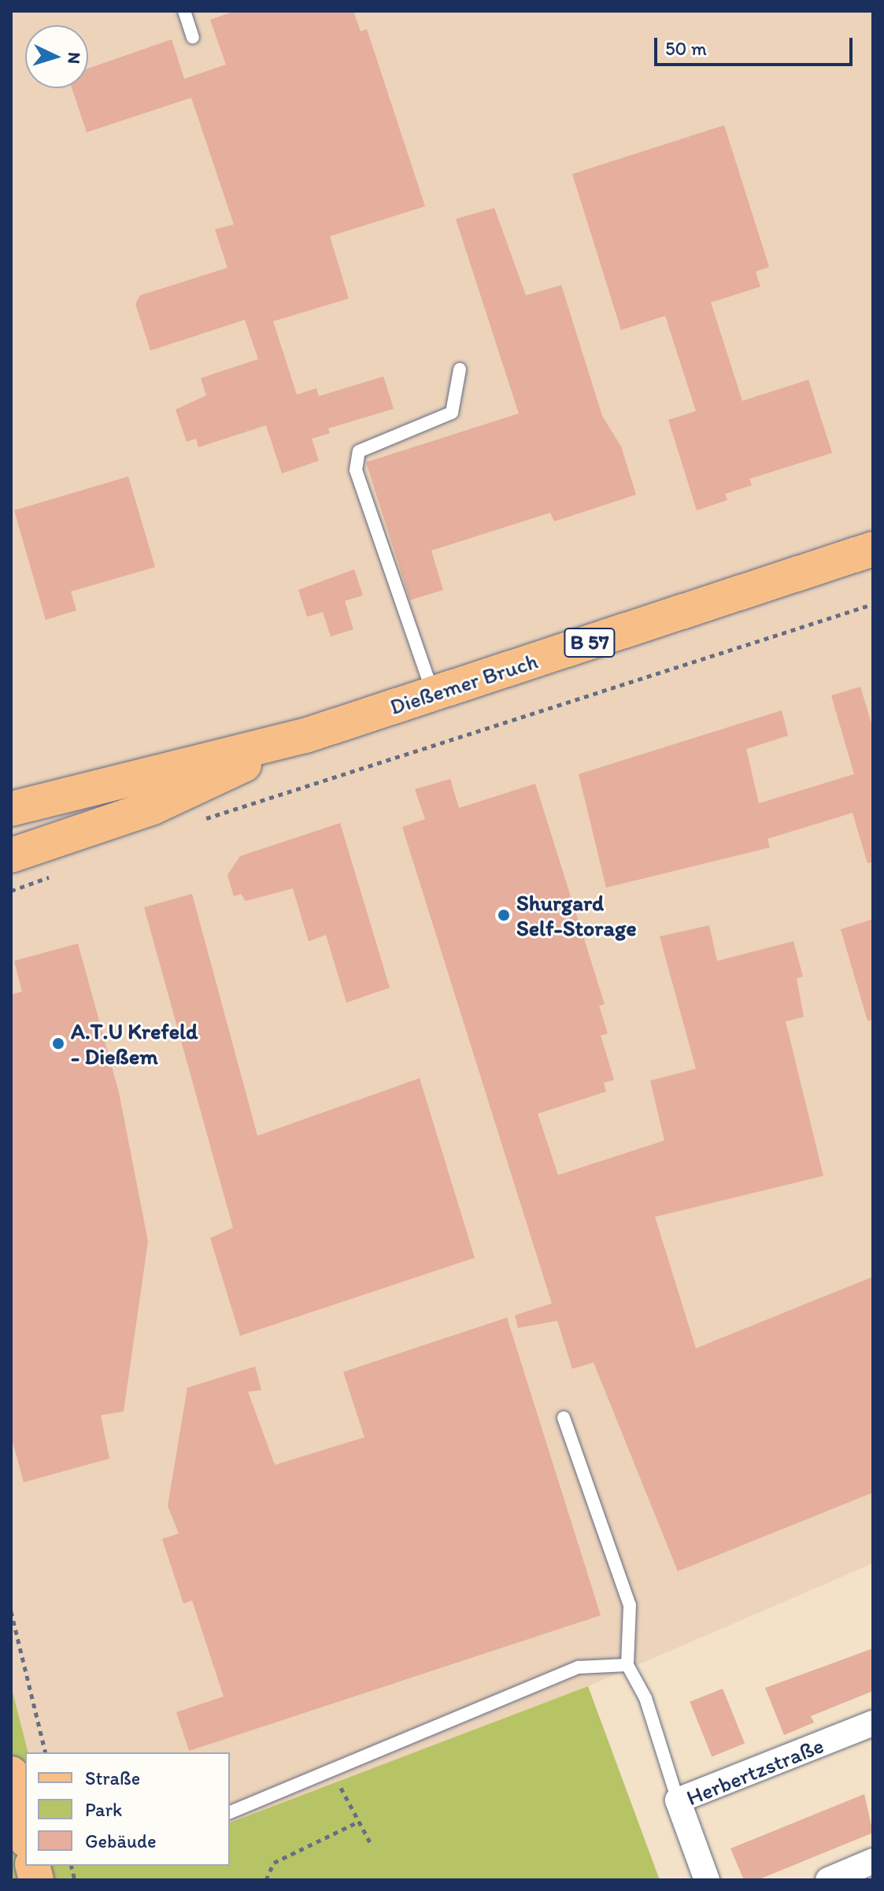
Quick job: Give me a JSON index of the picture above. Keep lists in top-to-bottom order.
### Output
{
  "streets": {
    "main road": ["B 57", "Dießemer Bruch"],
    "street": ["Herbertzstraße"]
  },
  "places": ["Shurgard Self-Storage", "A.T.U Krefeld - Dießem"],
  "legend": ["Straße", "Park", "Gebäude"],
  "scale_bar": "50 m",
  "north": "right"
}
